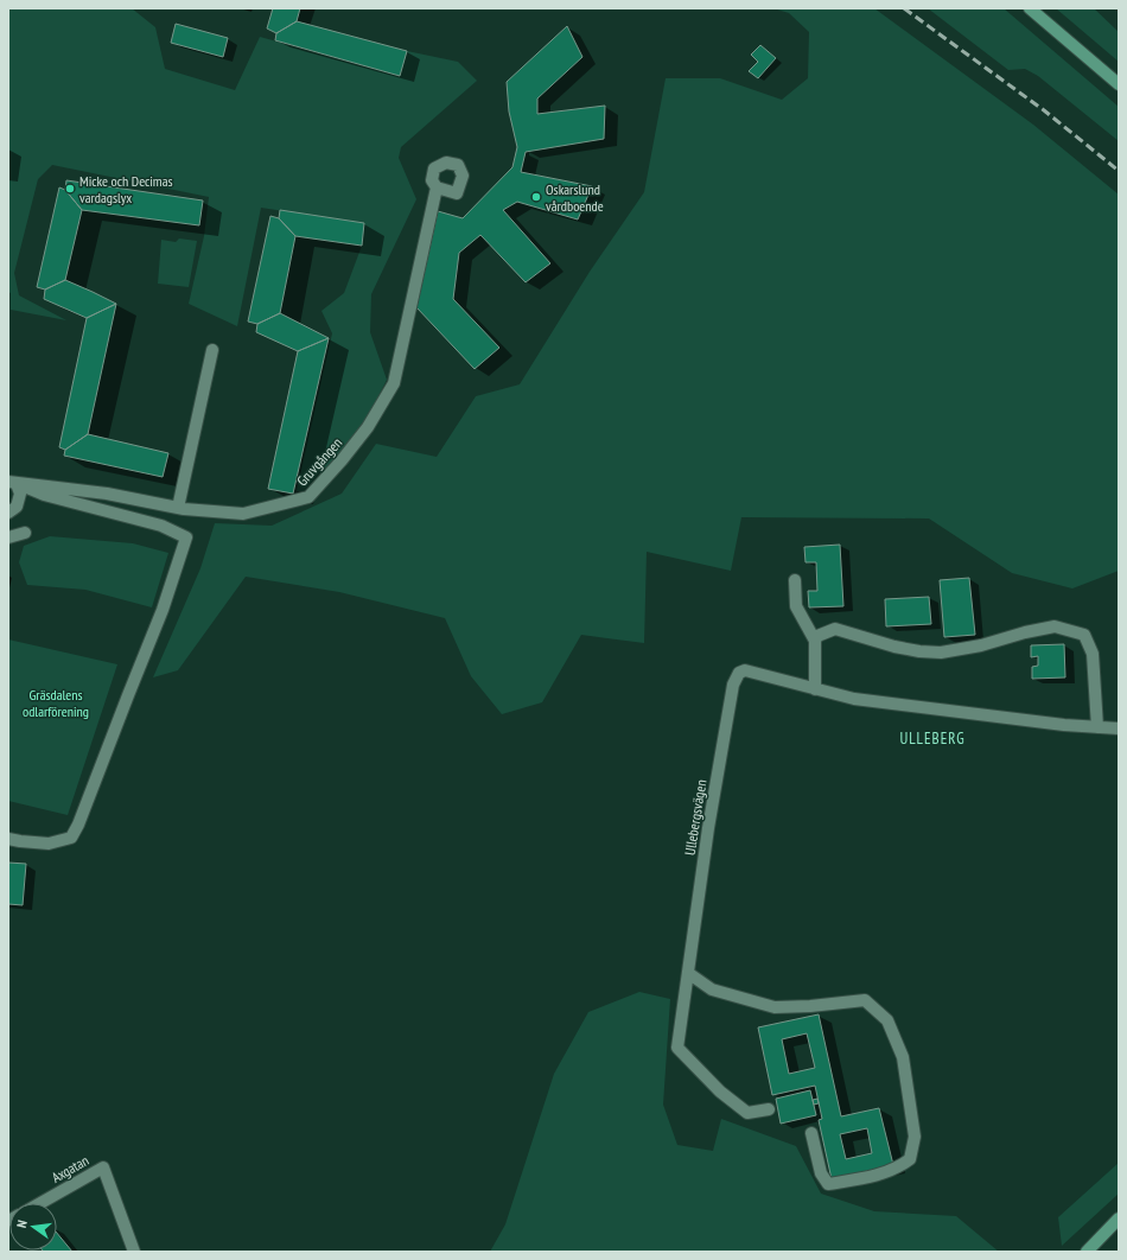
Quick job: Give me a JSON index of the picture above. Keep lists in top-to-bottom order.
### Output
{
  "streets": {
    "street": ["Gruvgången", "Ullebergsvägen", "Axgatan"]
  },
  "districts": ["ULLEBERG"],
  "parks": ["Gräsdalens odlarförening"],
  "places": ["Micke och Decimas vardagslyx", "Oskarslund vårdboende"],
  "north": "left"
}
